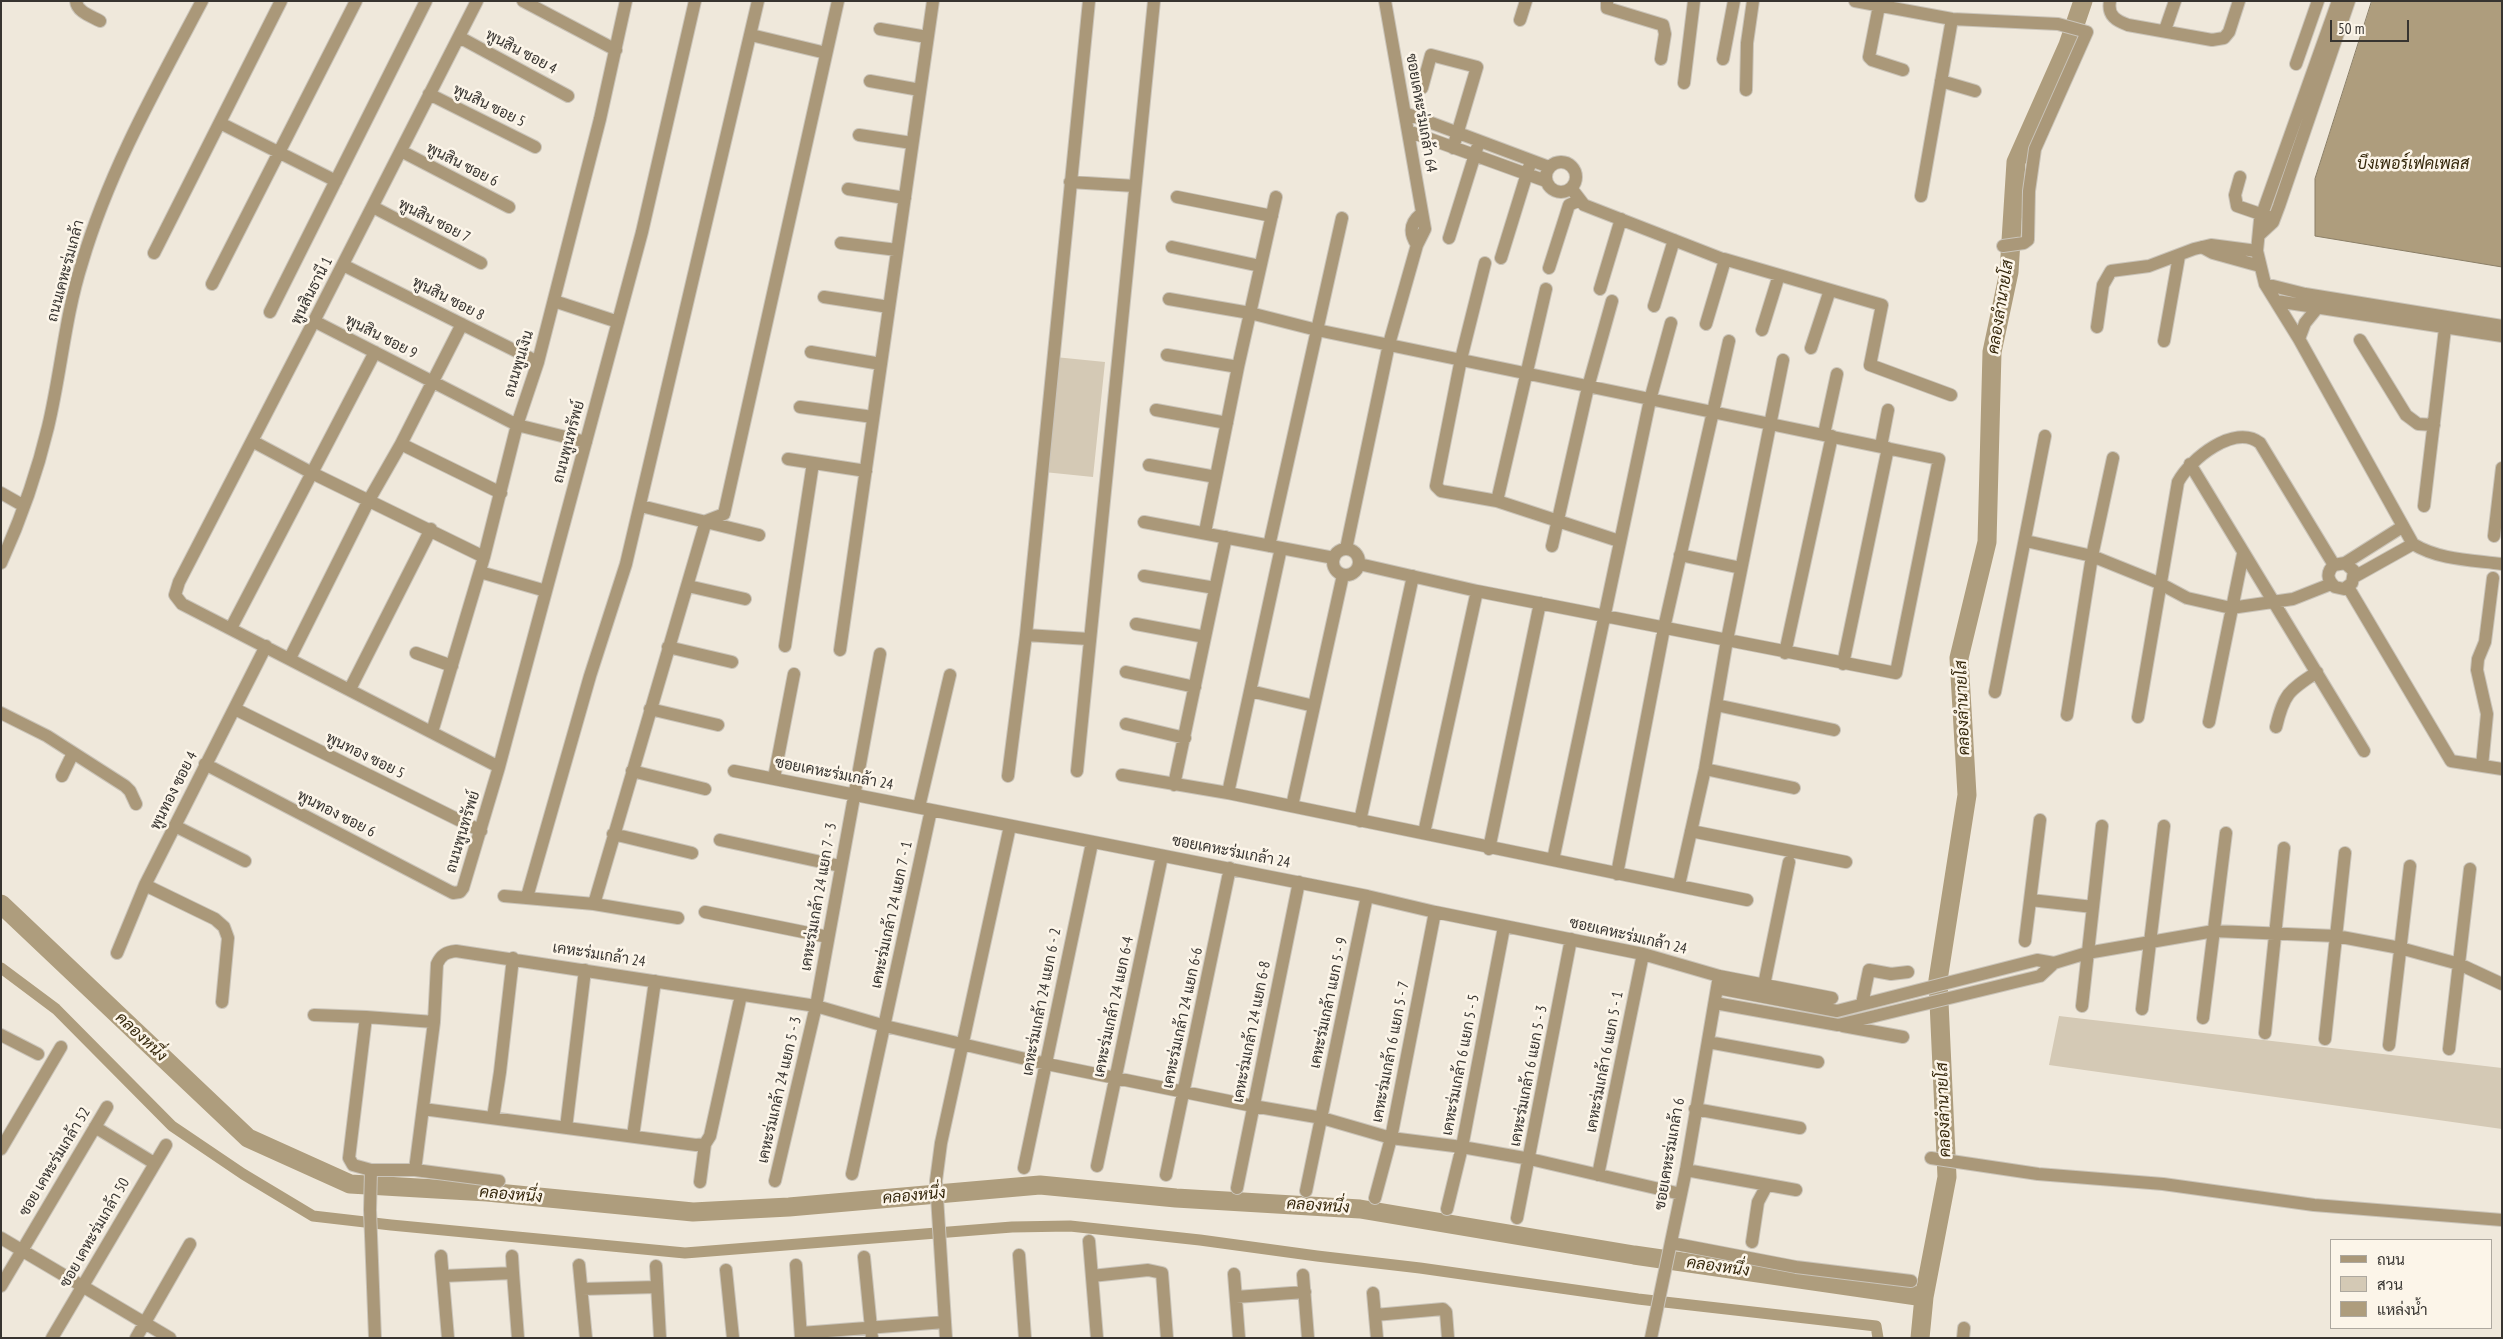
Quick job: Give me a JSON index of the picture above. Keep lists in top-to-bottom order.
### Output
{
  "streets": {
    "street": [
      "พูนสิน ซอย 4",
      "พูนสิน ซอย 5",
      "ซอยเคหะร่มเกล้า 64",
      "พูนสิน ซอย 6",
      "พูนสิน ซอย 7",
      "ถนนเคหะร่มเกล้า",
      "พูนสินธานี 1",
      "พูนสิน ซอย 8",
      "พูนสิน ซอย 9",
      "ถนนพูนเงิน",
      "ถนนพูนทรัพย์",
      "พูนทอง ซอย 5",
      "ซอยเคหะร่มเกล้า 24",
      "พูนทอง ซอย 4",
      "พูนทอง ซอย 6",
      "เคหะร่มเกล้า 24 แยก 7 - 3",
      "เคหะร่มเกล้า 24 แยก 7 - 1",
      "เคหะร่มเกล้า 24",
      "เคหะร่มเกล้า 24 แยก 6 - 2",
      "เคหะร่มเกล้า แยก 5 - 9",
      "เคหะร่มเกล้า 24 แยก 6-4",
      "เคหะร่มเกล้า 24 แยก 6-6",
      "เคหะร่มเกล้า 24 แยก 6-8",
      "เคหะร่มเกล้า 6 แยก 5 - 7",
      "เคหะร่มเกล้า 6 แยก 5 - 1",
      "เคหะร่มเกล้า 6 แยก 5 - 5",
      "เคหะร่มเกล้า 6 แยก 5 - 3",
      "เคหะร่มเกล้า 24 แยก 5 - 3",
      "ซอยเคหะร่มเกล้า 6",
      "ซอย เคหะร่มเกล้า 52",
      "ซอย เคหะร่มเกล้า 50"
    ]
  },
  "crossings": [
    ["พูนสิน ซอย 4", "พูนสินธานี 1"],
    ["พูนสิน ซอย 5", "พูนสินธานี 1"],
    ["พูนสิน ซอย 6", "พูนสินธานี 1"],
    ["พูนสิน ซอย 7", "พูนสินธานี 1"],
    ["พูนสินธานี 1", "พูนสิน ซอย 8"],
    ["พูนสินธานี 1", "พูนสิน ซอย 9"],
    ["พูนสิน ซอย 8", "ถนนพูนเงิน"],
    ["พูนสิน ซอย 9", "ถนนพูนเงิน"],
    ["พูนสิน ซอย 9", "ถนนพูนทรัพย์"],
    ["ถนนพูนทรัพย์", "พูนทอง ซอย 5"],
    ["ถนนพูนทรัพย์", "พูนทอง ซอย 6"],
    ["พูนทอง ซอย 5", "พูนทอง ซอย 4"],
    ["ซอยเคหะร่มเกล้า 24", "เคหะร่มเกล้า 24 แยก 7 - 3"],
    ["ซอยเคหะร่มเกล้า 24", "เคหะร่มเกล้า 24 แยก 7 - 1"],
    ["ซอยเคหะร่มเกล้า 24", "เคหะร่มเกล้า 24 แยก 6 - 2"],
    ["ซอยเคหะร่มเกล้า 24", "เคหะร่มเกล้า แยก 5 - 9"],
    ["ซอยเคหะร่มเกล้า 24", "เคหะร่มเกล้า 24 แยก 6-4"],
    ["ซอยเคหะร่มเกล้า 24", "เคหะร่มเกล้า 24 แยก 6-6"],
    ["ซอยเคหะร่มเกล้า 24", "เคหะร่มเกล้า 24 แยก 6-8"],
    ["ซอยเคหะร่มเกล้า 24", "เคหะร่มเกล้า 6 แยก 5 - 7"],
    ["ซอยเคหะร่มเกล้า 24", "เคหะร่มเกล้า 6 แยก 5 - 1"],
    ["ซอยเคหะร่มเกล้า 24", "เคหะร่มเกล้า 6 แยก 5 - 5"],
    ["ซอยเคหะร่มเกล้า 24", "เคหะร่มเกล้า 6 แยก 5 - 3"],
    ["ซอยเคหะร่มเกล้า 24", "ซอยเคหะร่มเกล้า 6"],
    ["พูนทอง ซอย 4", "พูนทอง ซอย 6"],
    ["เคหะร่มเกล้า 24 แยก 7 - 3", "เคหะร่มเกล้า 24"],
    ["เคหะร่มเกล้า 24 แยก 7 - 3", "เคหะร่มเกล้า 24 แยก 5 - 3"],
    ["เคหะร่มเกล้า 24 แยก 7 - 1", "เคหะร่มเกล้า 24"],
    ["เคหะร่มเกล้า 24", "เคหะร่มเกล้า 24 แยก 6 - 2"],
    ["เคหะร่มเกล้า 24", "เคหะร่มเกล้า แยก 5 - 9"],
    ["เคหะร่มเกล้า 24", "เคหะร่มเกล้า 24 แยก 6-4"],
    ["เคหะร่มเกล้า 24", "เคหะร่มเกล้า 24 แยก 6-6"],
    ["เคหะร่มเกล้า 24", "เคหะร่มเกล้า 24 แยก 6-8"],
    ["เคหะร่มเกล้า 24", "เคหะร่มเกล้า 6 แยก 5 - 7"],
    ["เคหะร่มเกล้า 24", "เคหะร่มเกล้า 6 แยก 5 - 1"],
    ["เคหะร่มเกล้า 24", "เคหะร่มเกล้า 6 แยก 5 - 5"],
    ["เคหะร่มเกล้า 24", "เคหะร่มเกล้า 6 แยก 5 - 3"],
    ["เคหะร่มเกล้า 24", "เคหะร่มเกล้า 24 แยก 5 - 3"],
    ["เคหะร่มเกล้า 24", "ซอยเคหะร่มเกล้า 6"]
  ],
  "water": ["บึงเพอร์เฟคเพลส", "คลองลำนายโส", "คลองหนึ่ง"],
  "legend": ["ถนน", "สวน", "แหล่งน้ำ"],
  "scale_bar": "50 m"
}
